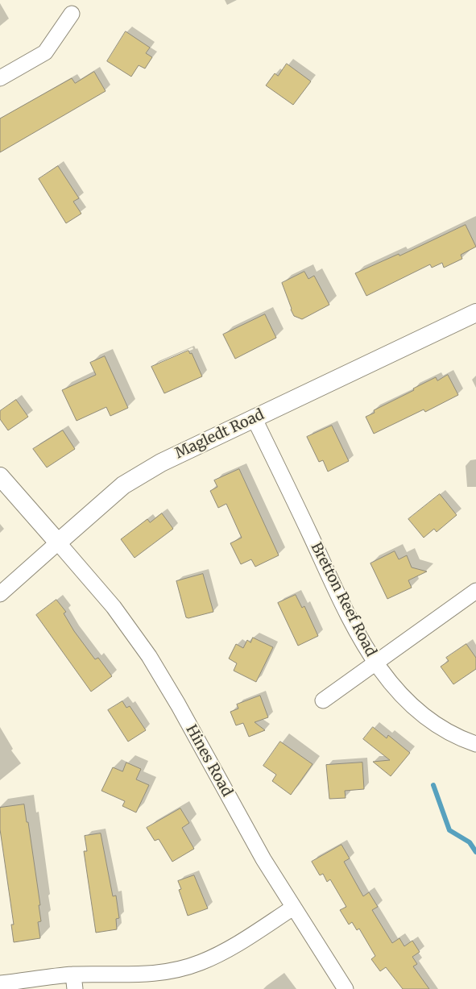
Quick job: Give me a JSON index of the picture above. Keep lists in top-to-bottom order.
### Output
{
  "streets": {
    "street": ["Magledt Road", "Bretton Reef Road", "Hines Road"]
  },
  "crossings": [
    ["Magledt Road", "Bretton Reef Road"],
    ["Magledt Road", "Hines Road"]
  ]
}
